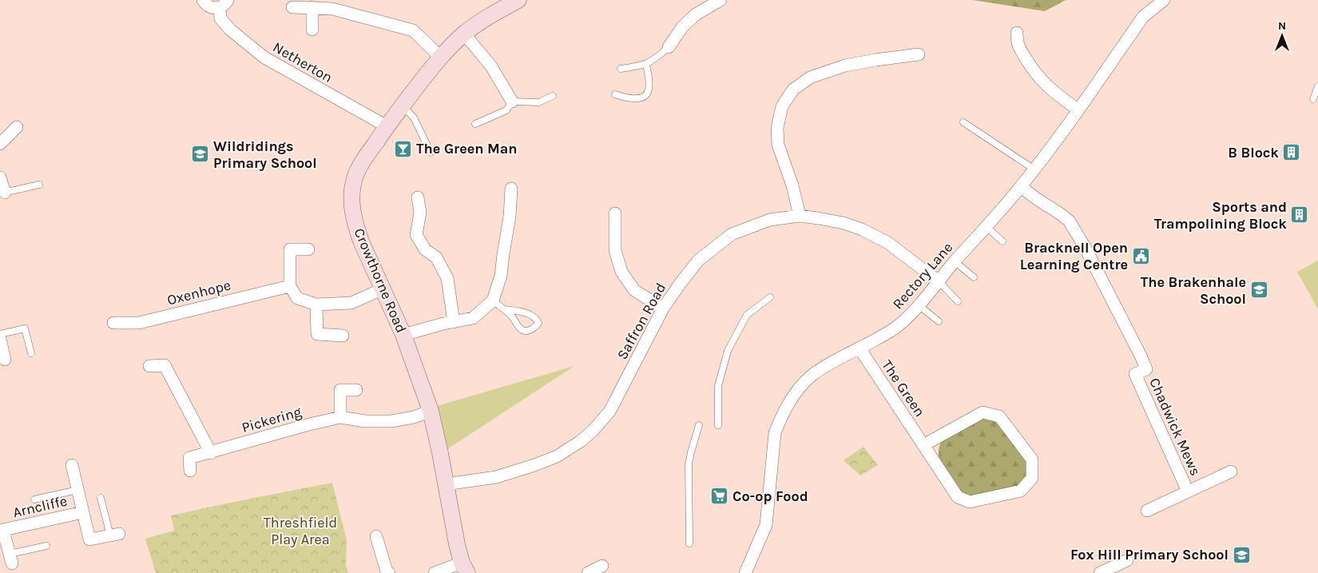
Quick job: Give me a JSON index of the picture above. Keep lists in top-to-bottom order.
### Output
{
  "streets": {
    "street": [
      "Netherton",
      "Rectory Lane",
      "Crowthorne Road",
      "Oxenhope",
      "Saffron Road",
      "The Green",
      "Pickering",
      "Chadwick Mews",
      "Arncliffe"
    ]
  },
  "crossings": [
    ["Netherton", "Crowthorne Road"],
    ["Rectory Lane", "Saffron Road"],
    ["Rectory Lane", "The Green"],
    ["Rectory Lane", "Chadwick Mews"],
    ["Crowthorne Road", "Saffron Road"],
    ["Crowthorne Road", "Pickering"]
  ],
  "parks": ["Threshfield Play Area"],
  "places": {
    "bar": ["The Green Man"],
    "building": ["B Block", "Sports and Trampolining Block"],
    "school or university": ["Wildridings Primary School", "The Brakenhale School", "Fox Hill Primary School"],
    "public building": ["Bracknell Open Learning Centre"],
    "supermarket": ["Co-op Food"]
  },
  "north": "top"
}
